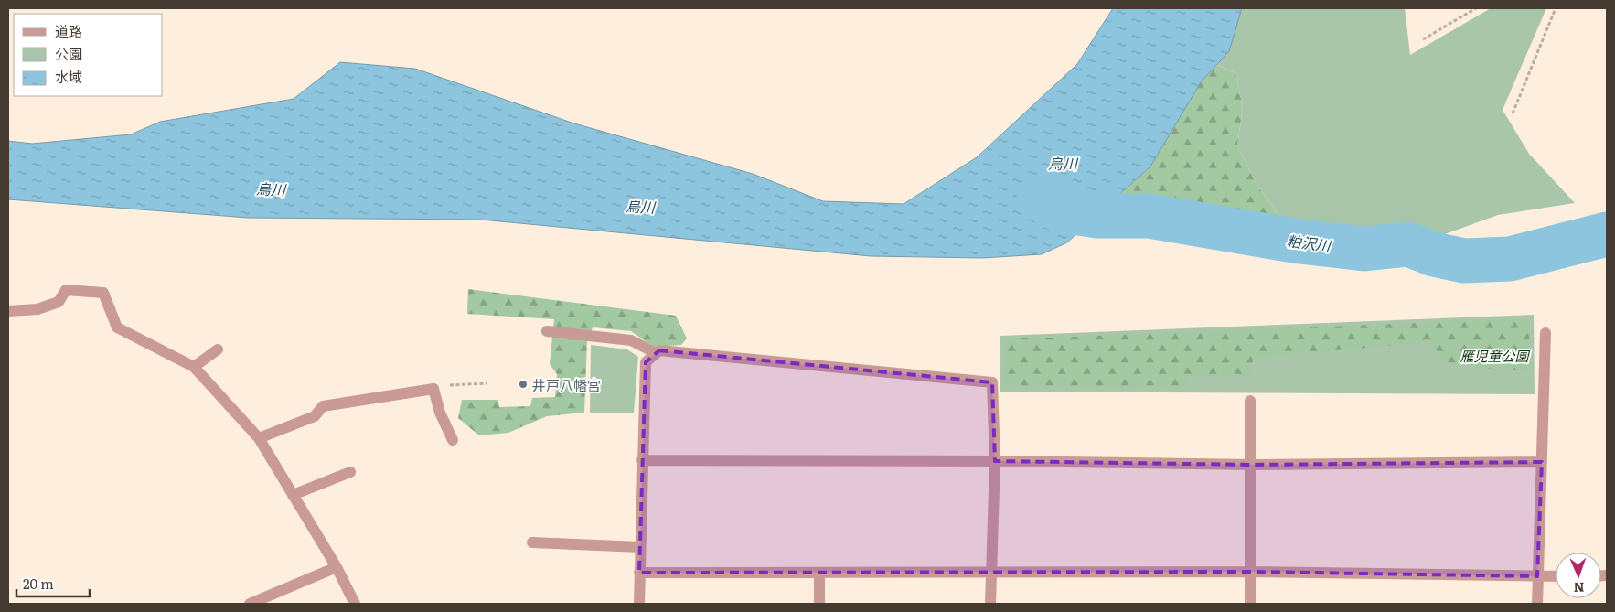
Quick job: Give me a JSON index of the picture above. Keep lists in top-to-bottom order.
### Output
{
  "water": ["烏川", "粕沢川"],
  "parks": ["雁児童公園"],
  "places": ["井戸八幡宮"],
  "legend": ["道路", "公園", "水域"],
  "scale_bar": "20 m",
  "north": "bottom"
}
